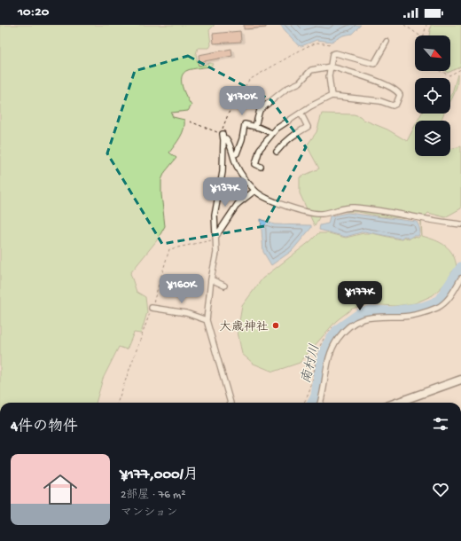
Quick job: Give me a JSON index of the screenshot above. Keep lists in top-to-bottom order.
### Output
{
  "water": ["南村川"],
  "places": ["大歳神社"],
  "north": "bottom right",
  "page": {
    "status": "10:20",
    "price": [
      "¥170K",
      "¥137K",
      "¥160K",
      "¥177K"
    ],
    "heading": "4件の物件",
    "list": [
      {
        "name": "¥177,000/月",
        "note": "2部屋 · 76 m² · マンション"
      }
    ]
  }
}
